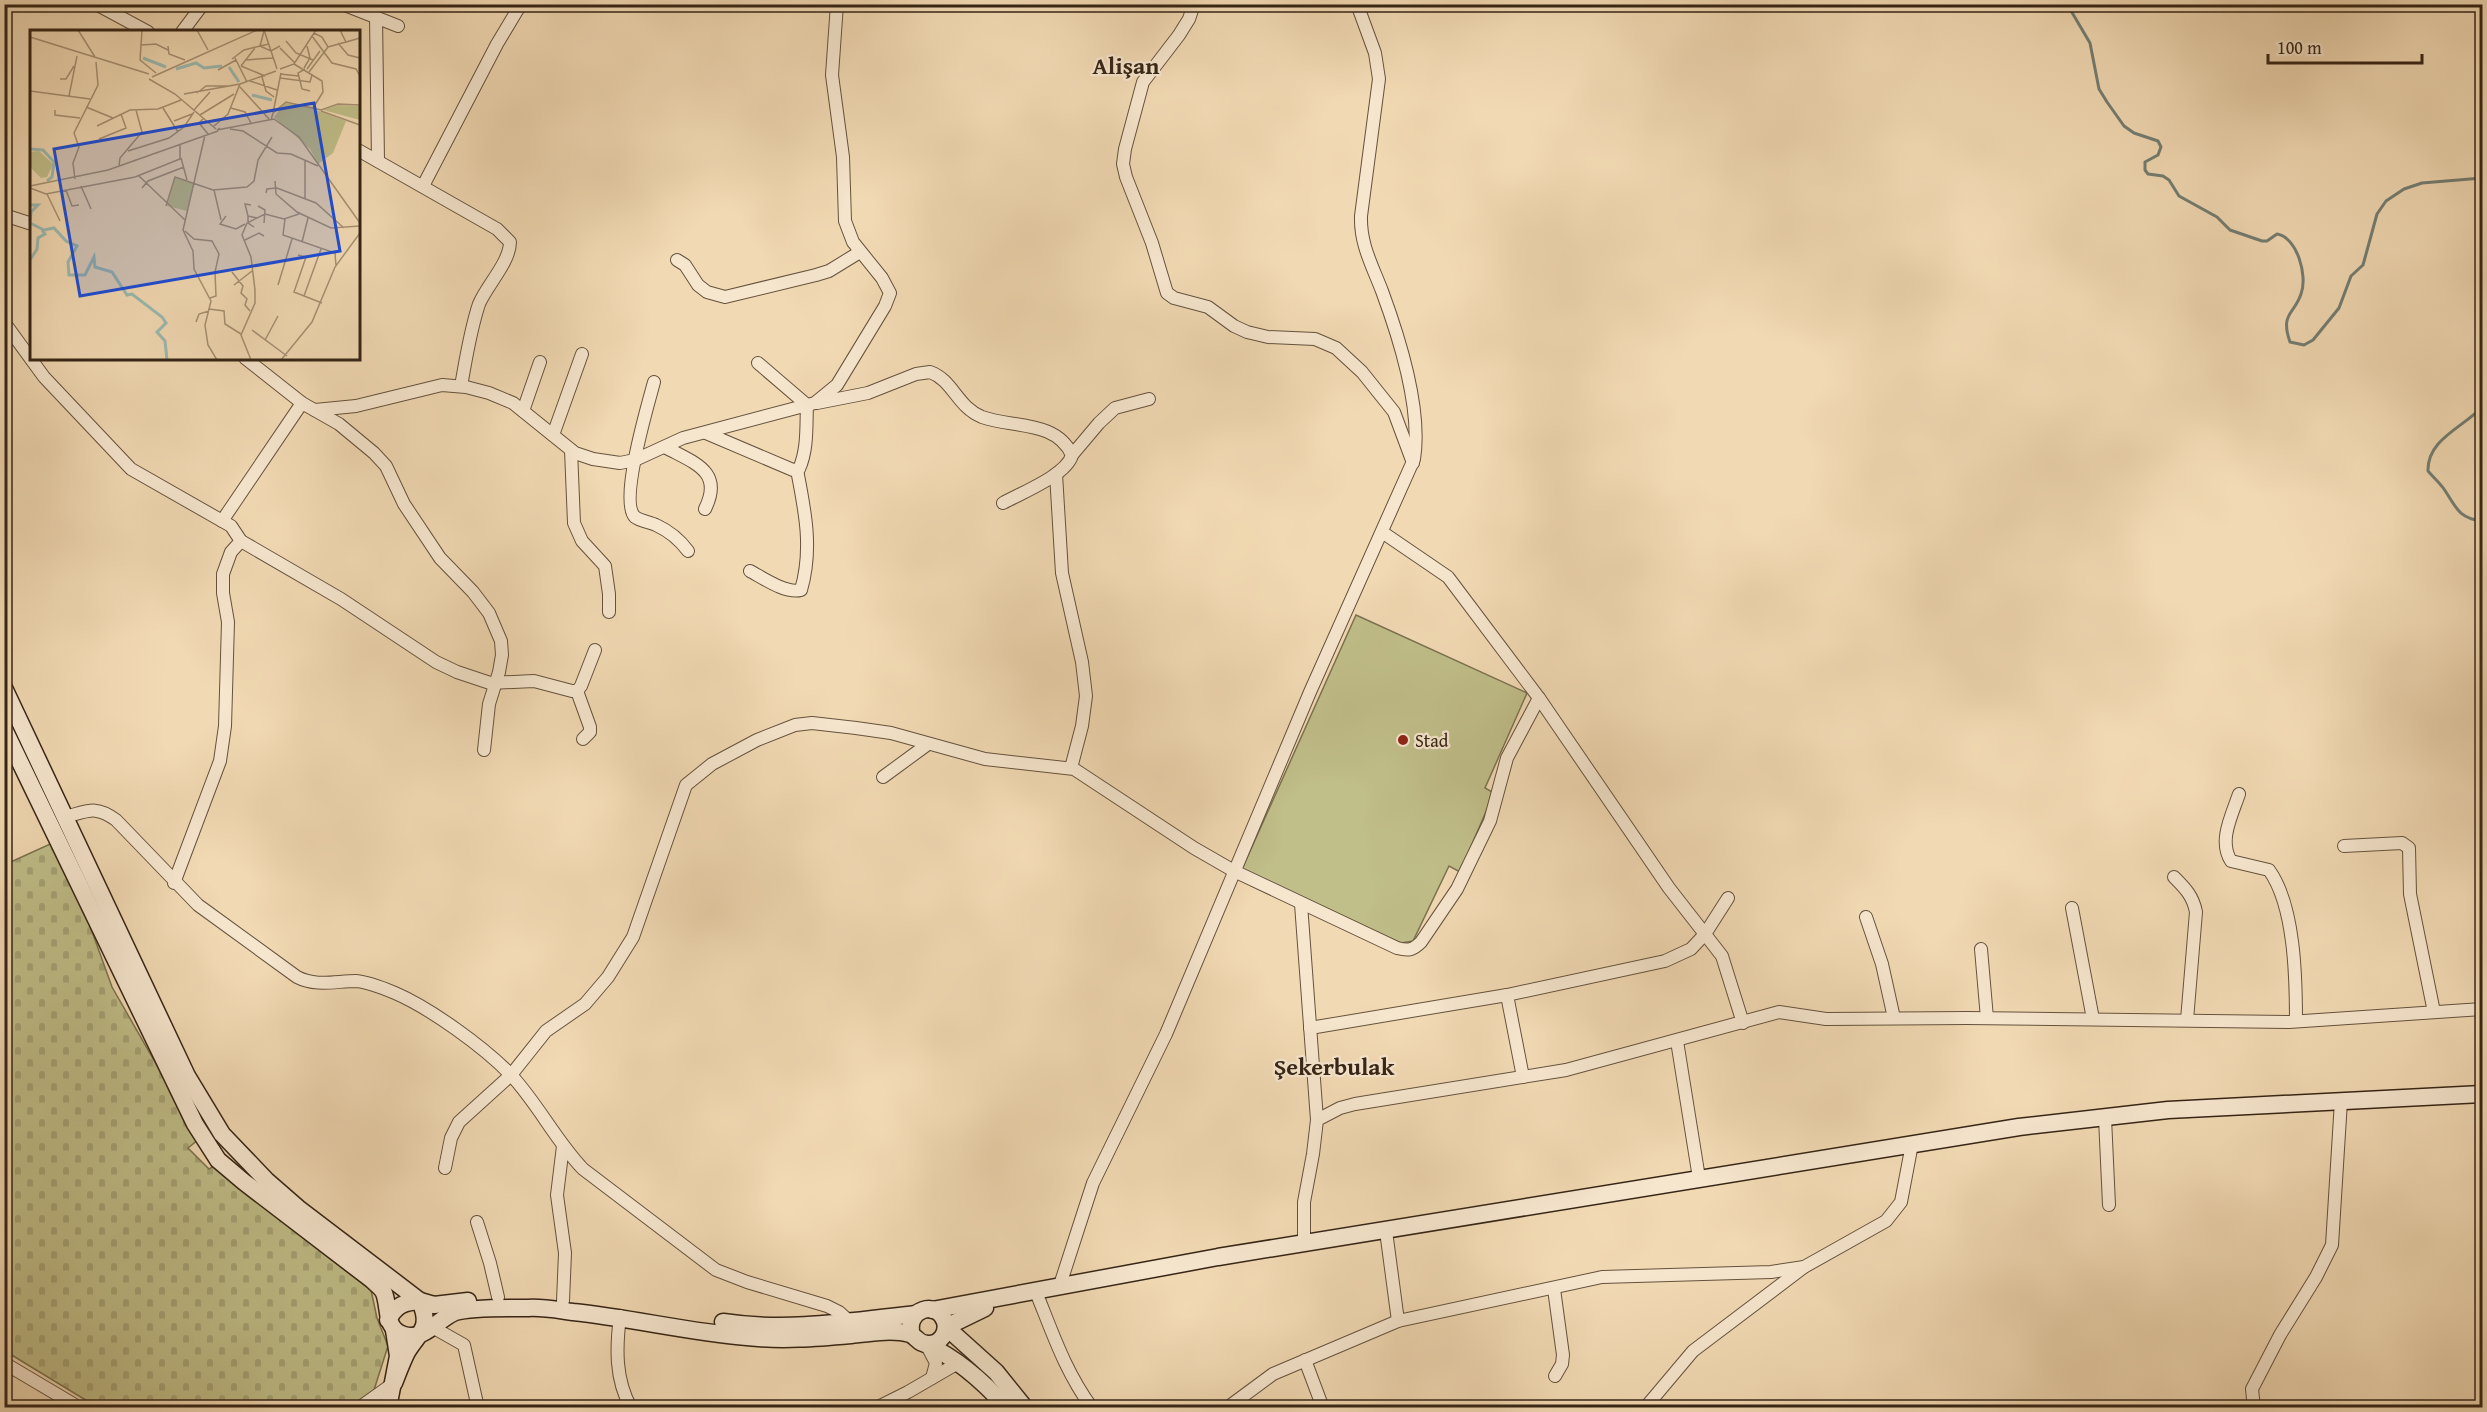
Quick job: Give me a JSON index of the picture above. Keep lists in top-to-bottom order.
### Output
{
  "districts": ["Alişan", "Şekerbulak"],
  "places": ["Stad"],
  "scale_bar": "100 m"
}
